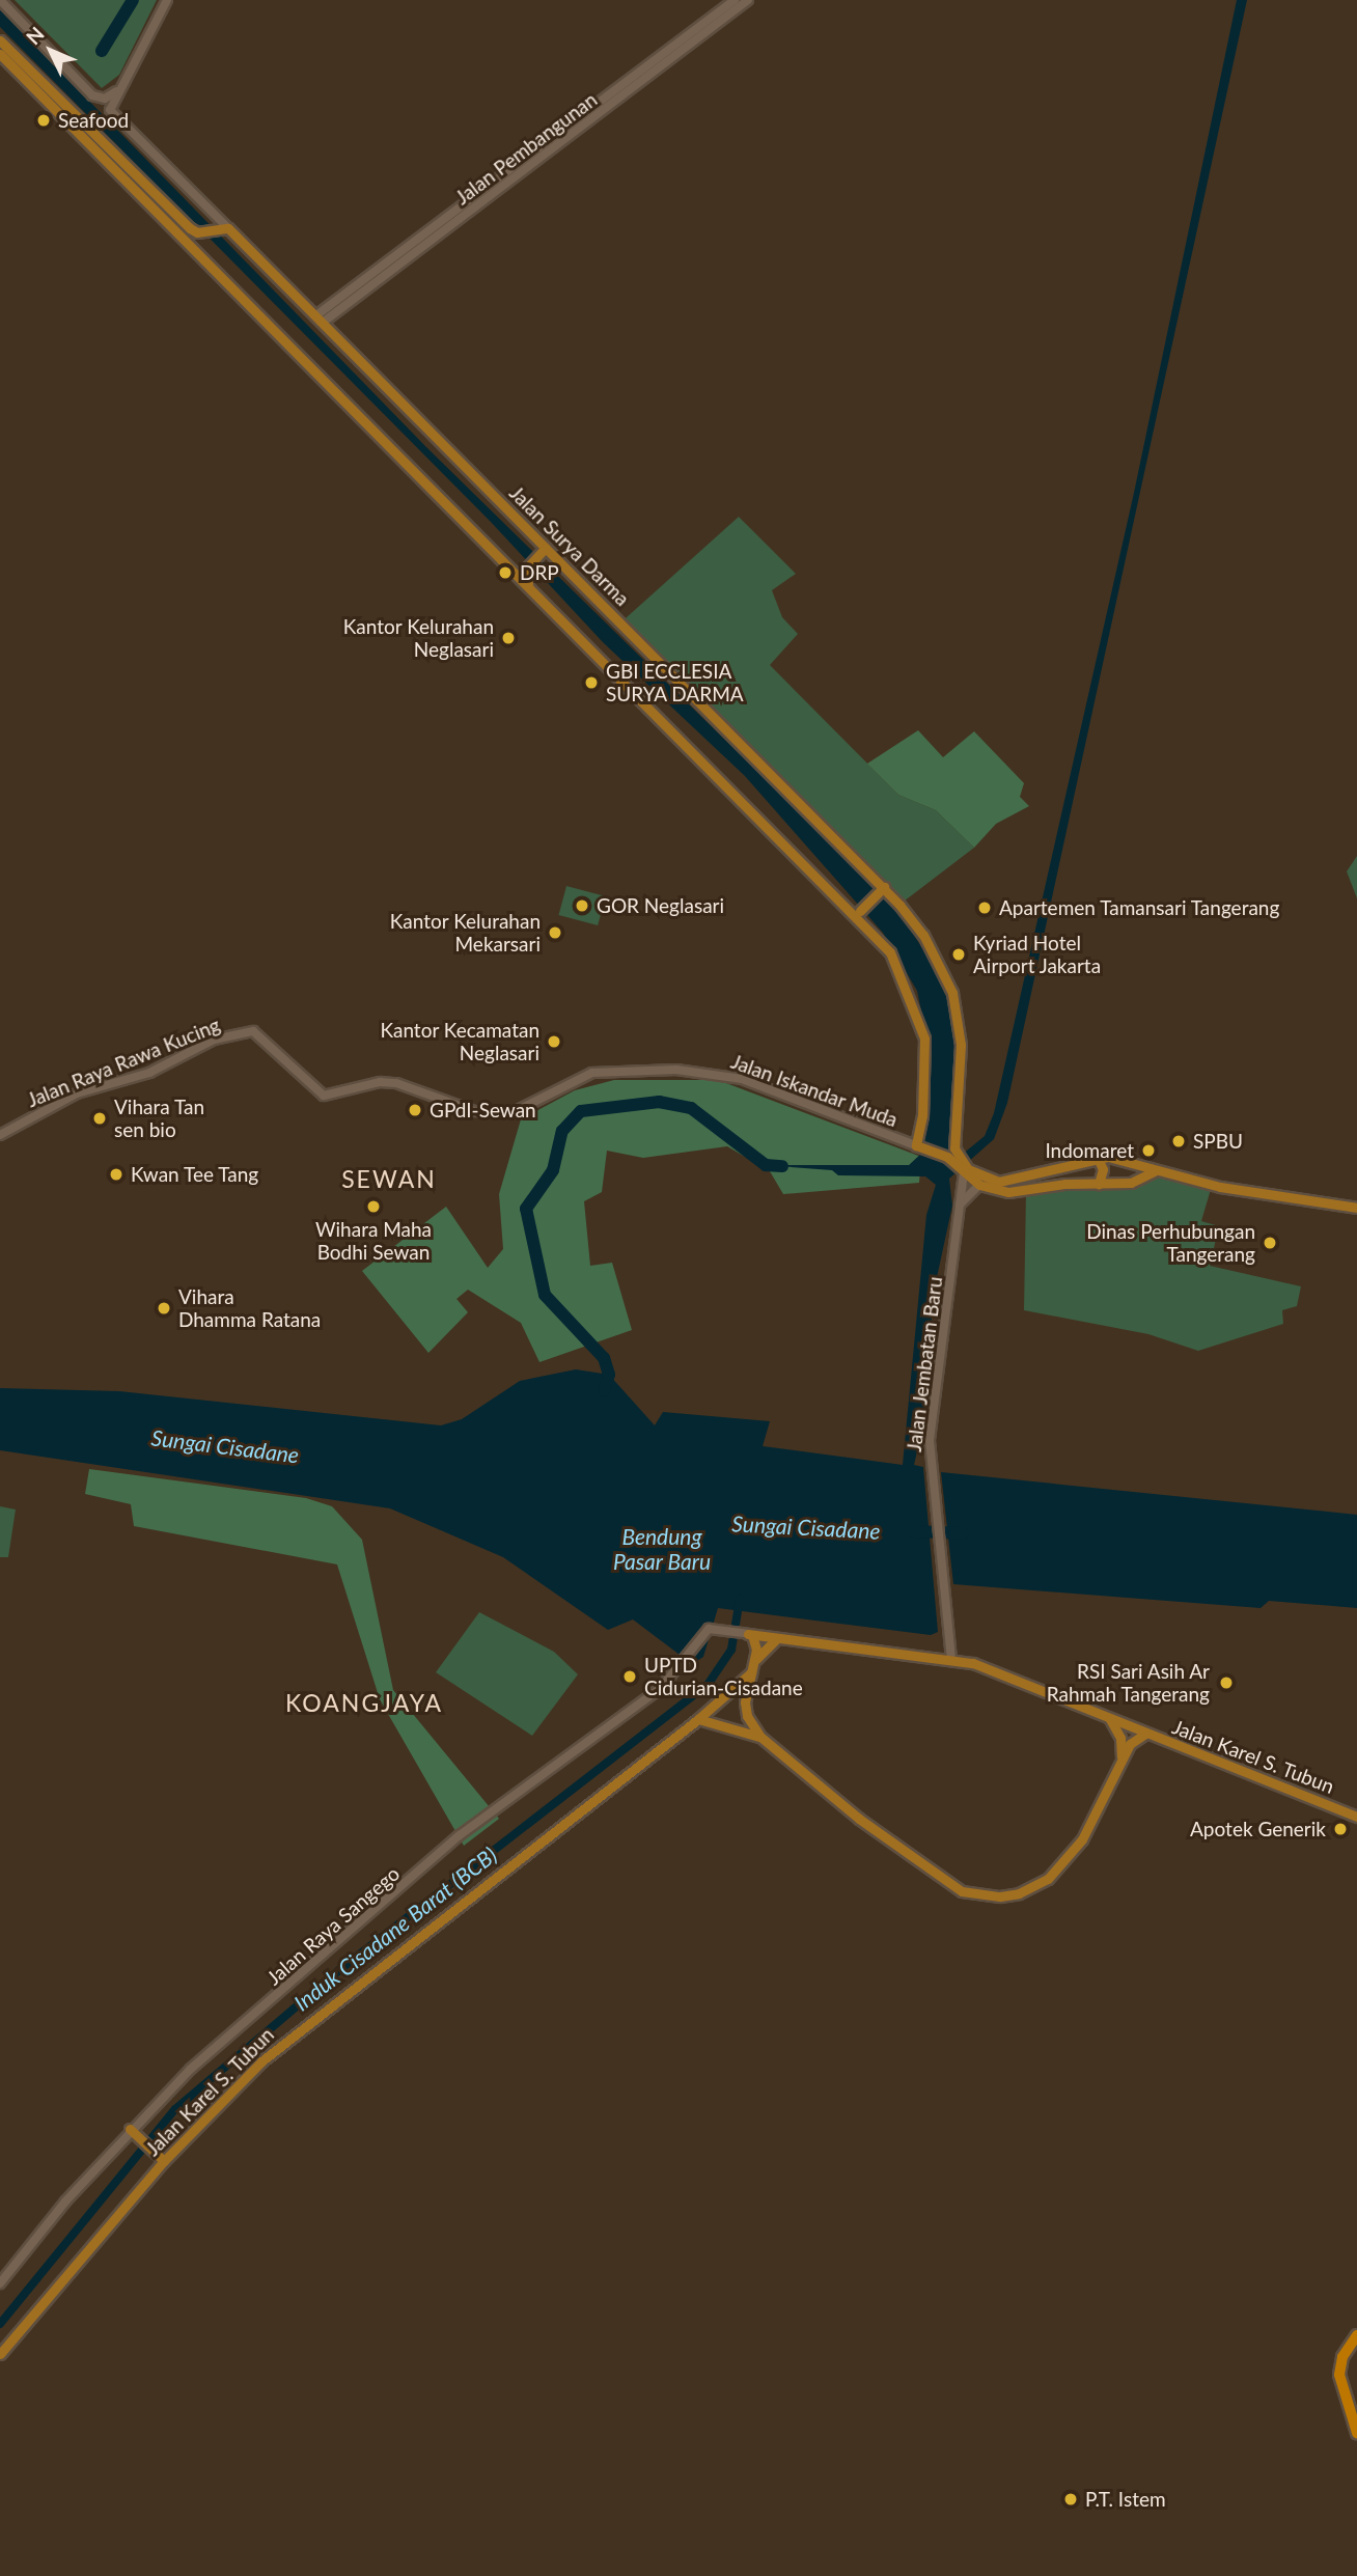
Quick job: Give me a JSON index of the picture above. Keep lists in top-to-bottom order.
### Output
{
  "streets": {
    "main road": ["Jalan Surya Darma", "Jalan Karel S. Tubun"],
    "street": [
      "Jalan Pembangunan",
      "Jalan Raya Rawa Kucing",
      "Jalan Iskandar Muda",
      "Jalan Jembatan Baru",
      "Jalan Raya Sangego"
    ]
  },
  "crossings": [
    ["Jalan Pembangunan", "Jalan Surya Darma"],
    ["Jalan Surya Darma", "Jalan Jembatan Baru"],
    ["Jalan Raya Rawa Kucing", "Jalan Iskandar Muda"],
    ["Jalan Jembatan Baru", "Jalan Karel S. Tubun"],
    ["Jalan Karel S. Tubun", "Jalan Raya Sangego"]
  ],
  "districts": ["SEWAN", "KOANGJAYA"],
  "water": ["Sungai Cisadane", "Bendung Pasar Baru", "Induk Cisadane Barat (BCB)"],
  "places": [
    "Seafood",
    "DRP",
    "Kantor Kelurahan Neglasari",
    "GBI ECCLESIA SURYA DARMA",
    "GOR Neglasari",
    "Apartemen Tamansari Tangerang",
    "Kantor Kelurahan Mekarsari",
    "Kyriad Hotel Airport Jakarta",
    "Kantor Kecamatan Neglasari",
    "GPdI-Sewan",
    "Vihara Tan sen bio",
    "SPBU",
    "Indomaret",
    "Kwan Tee Tang",
    "Wihara Maha Bodhi Sewan",
    "Dinas Perhubungan Tangerang",
    "Vihara Dhamma Ratana",
    "UPTD Cidurian-Cisadane",
    "RSI Sari Asih Ar Rahmah Tangerang",
    "Apotek Generik",
    "P.T. Istem"
  ],
  "north": "top left"
}
